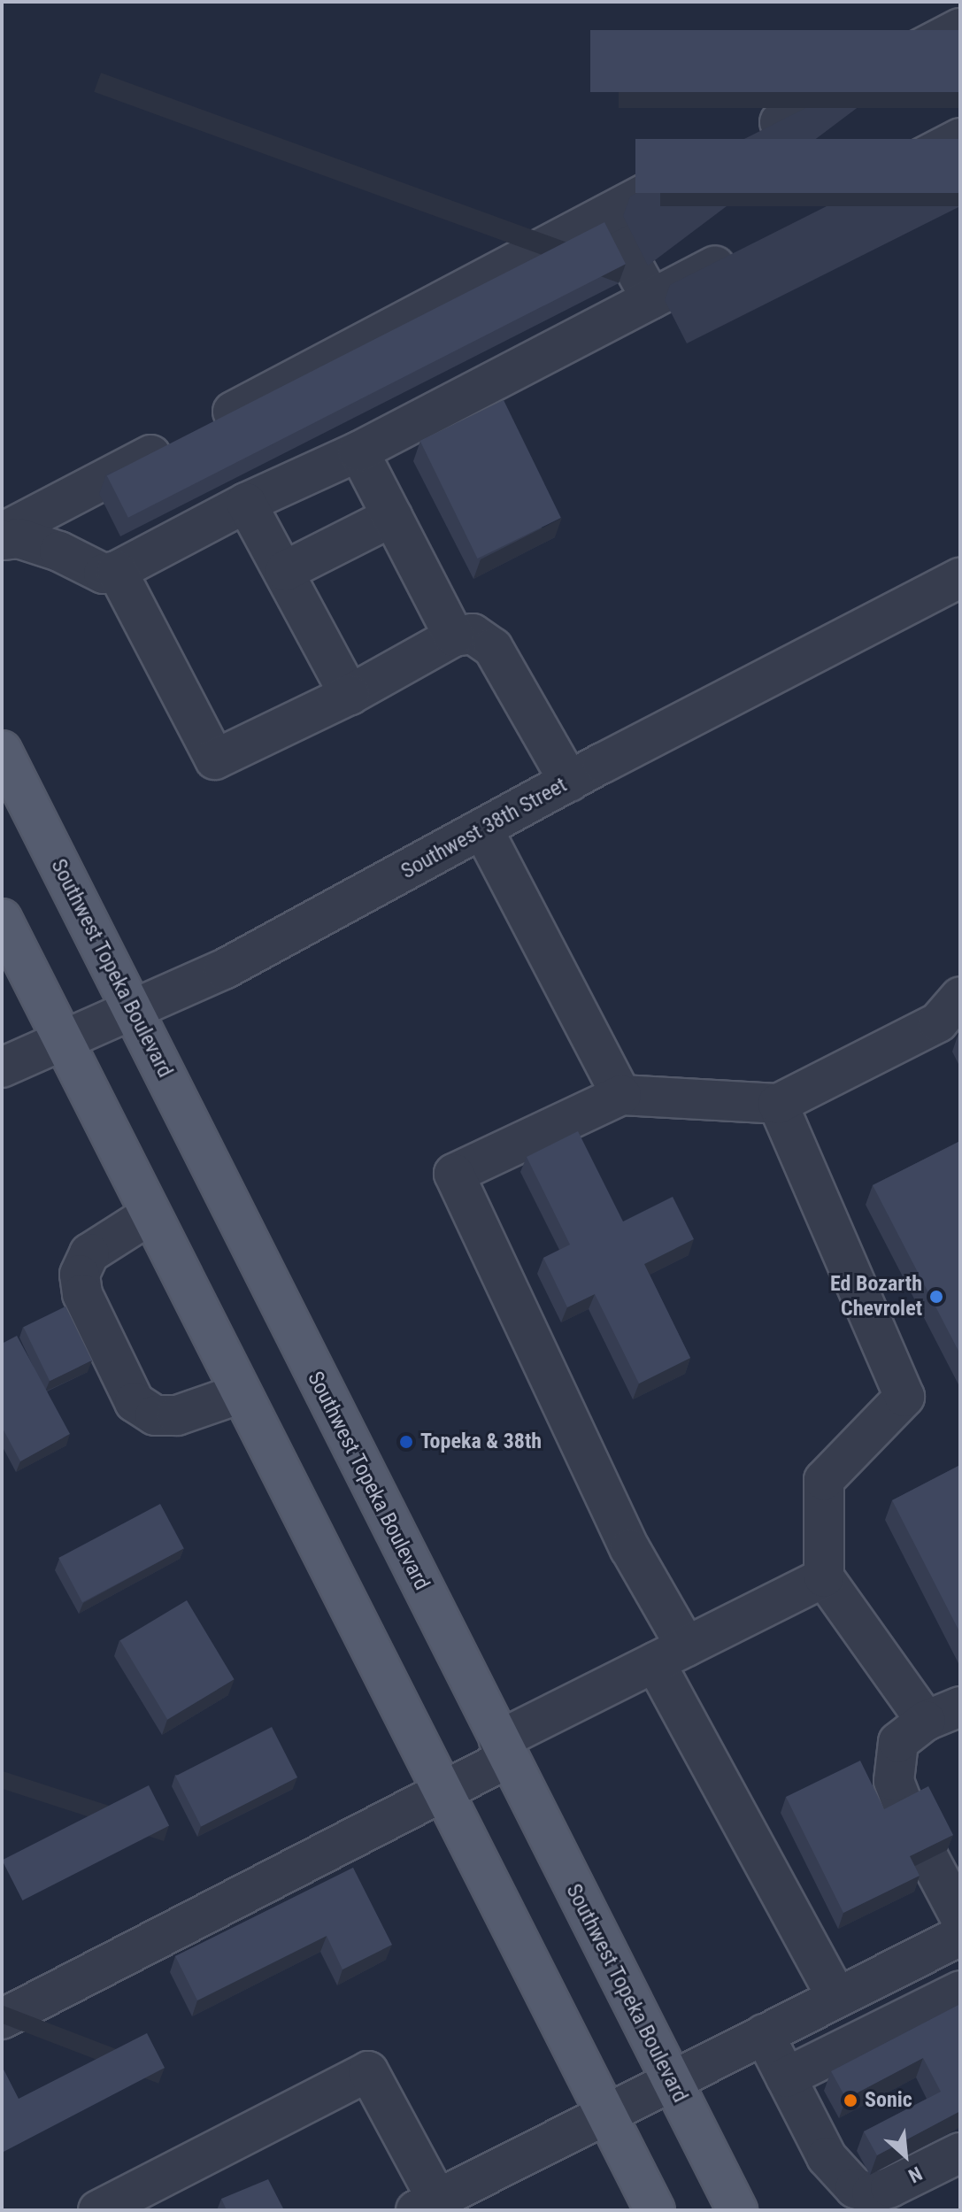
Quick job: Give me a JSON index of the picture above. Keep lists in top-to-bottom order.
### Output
{
  "streets": {
    "main road": ["Southwest Topeka Boulevard"],
    "street": ["Southwest 38th Street"]
  },
  "crossings": [
    ["Southwest 38th Street", "Southwest Topeka Boulevard"]
  ],
  "places": ["Ed Bozarth Chevrolet", "Topeka & 38th", "Sonic"],
  "north": "bottom right"
}
